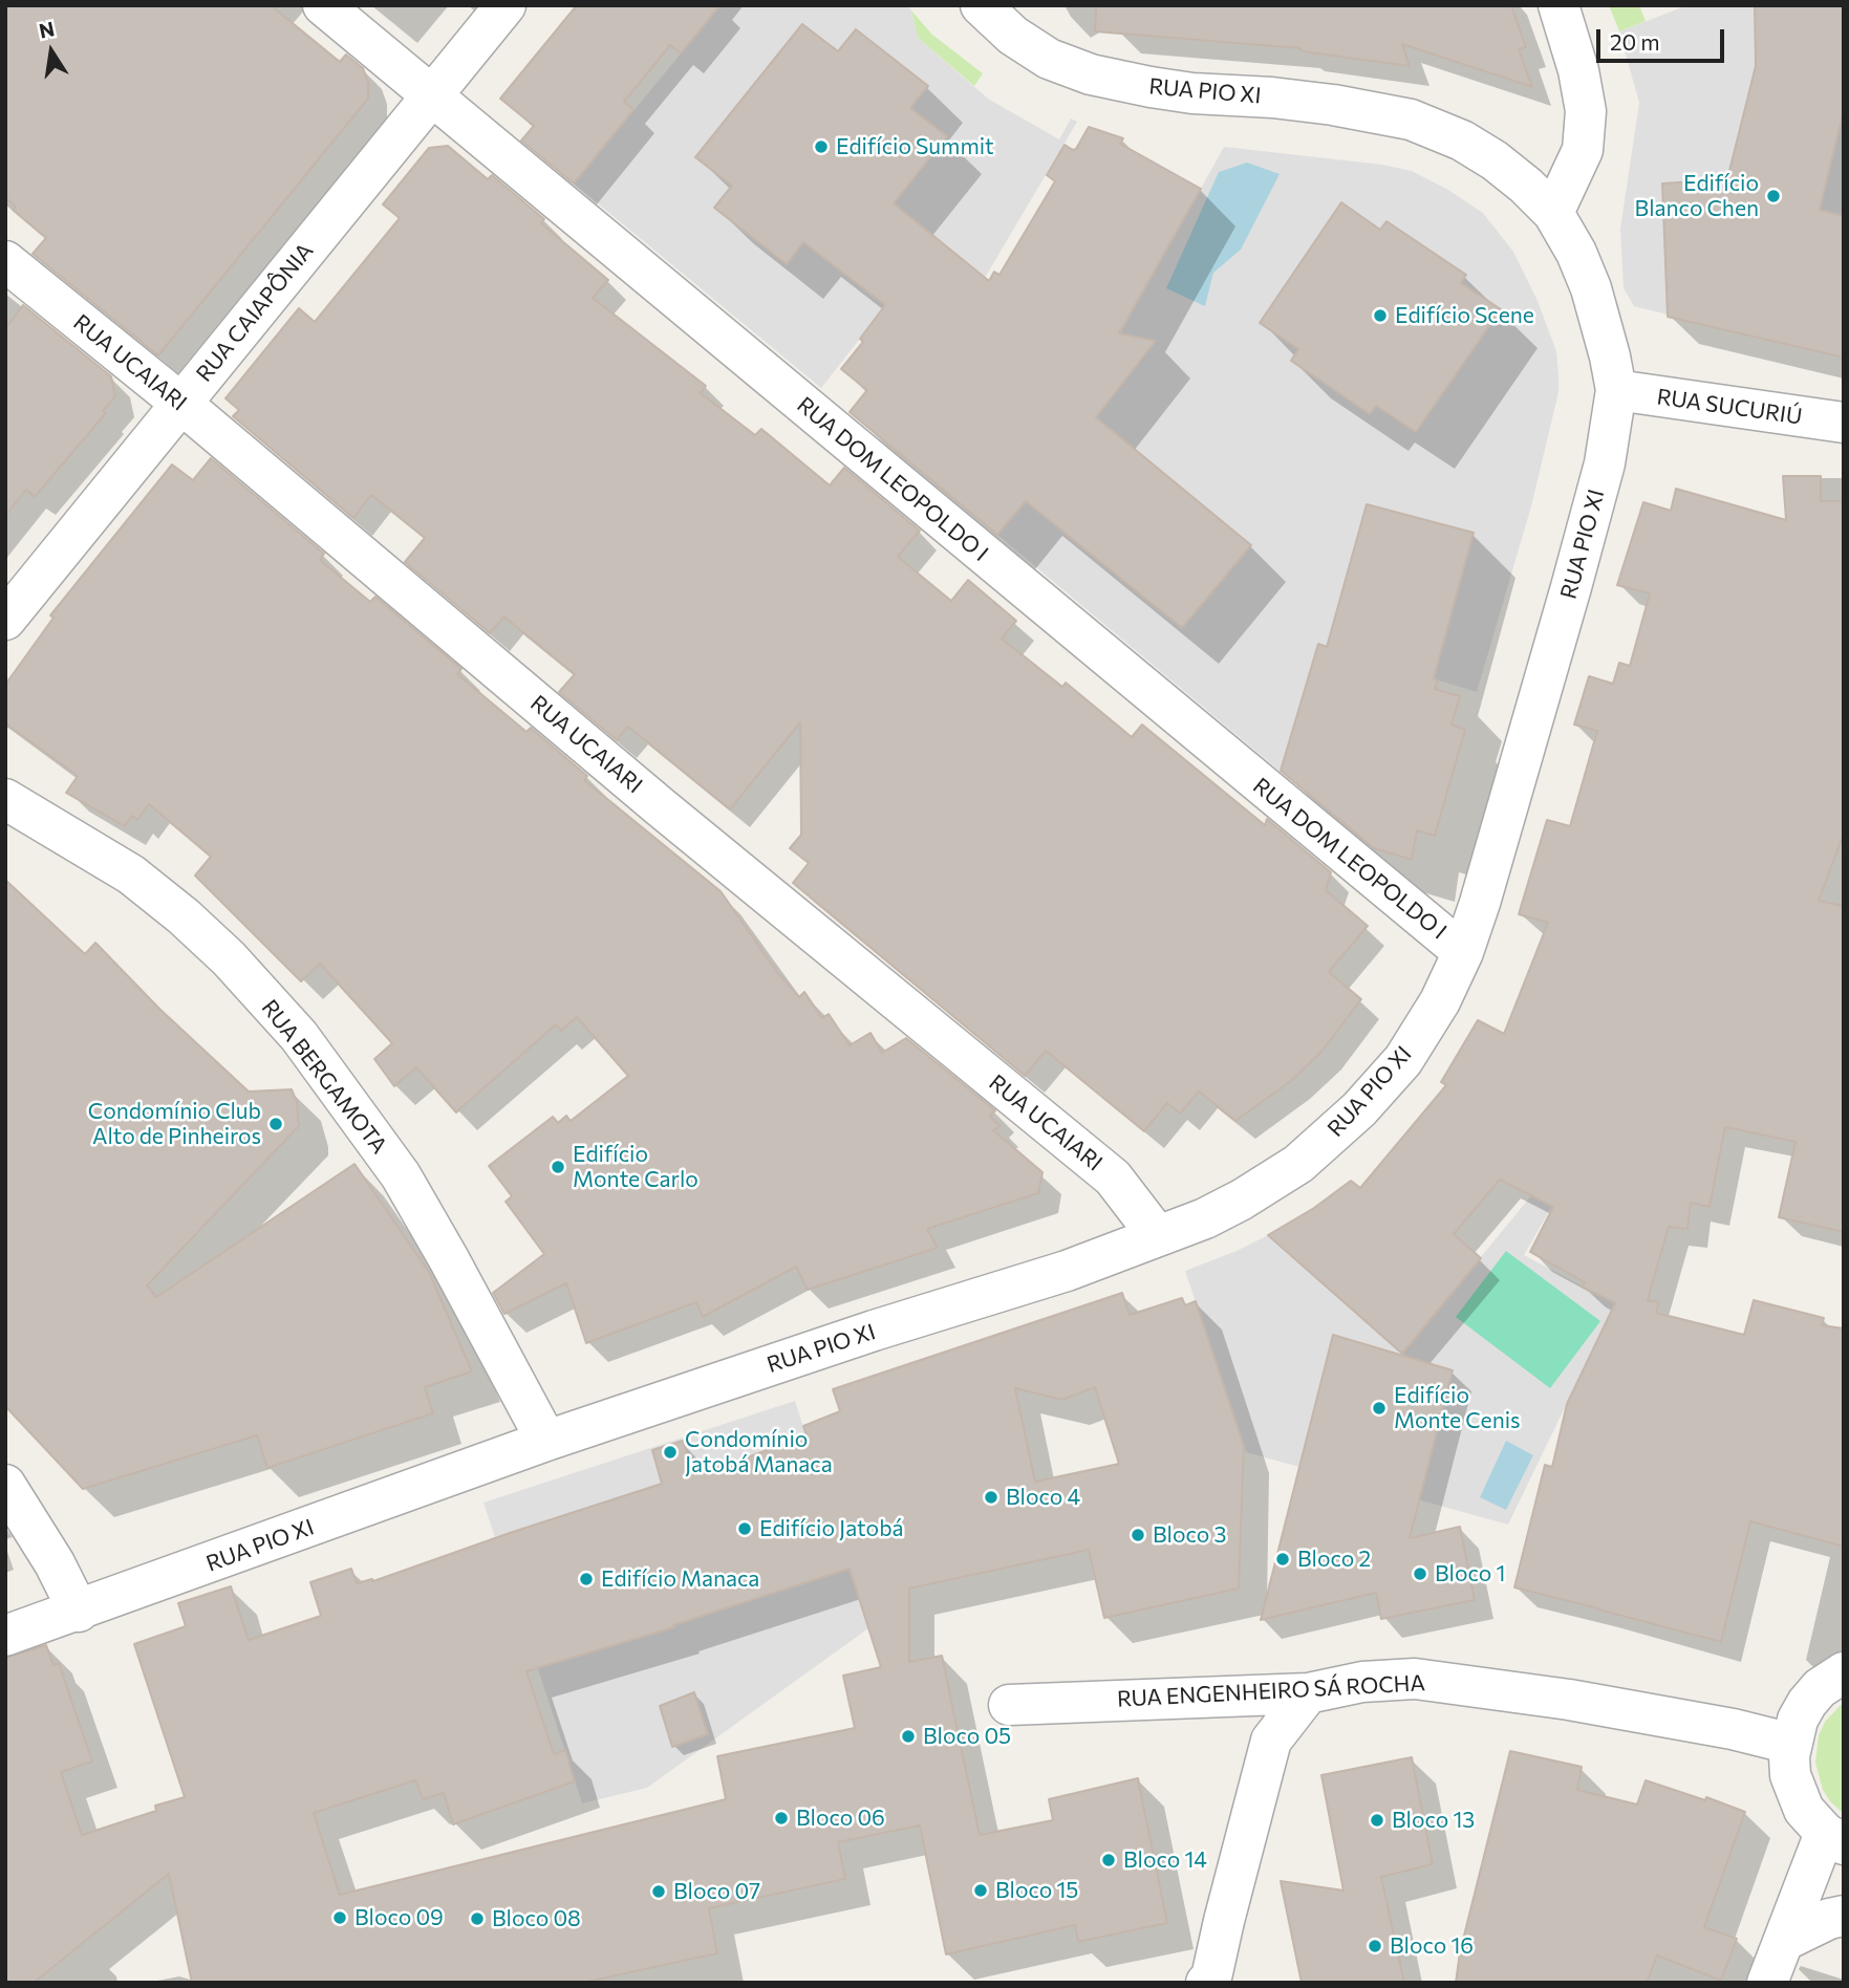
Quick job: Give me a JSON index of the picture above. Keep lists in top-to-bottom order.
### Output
{
  "streets": {
    "street": [
      "RUA PIO XI",
      "RUA CAIAPÔNIA",
      "RUA UCAIARI",
      "RUA SUCURIÚ",
      "RUA DOM LEOPOLDO I",
      "RUA BERGAMOTA",
      "RUA ENGENHEIRO SÁ ROCHA"
    ]
  },
  "crossings": [
    ["RUA PIO XI", "RUA UCAIARI"],
    ["RUA PIO XI", "RUA SUCURIÚ"],
    ["RUA PIO XI", "RUA DOM LEOPOLDO I"],
    ["RUA PIO XI", "RUA BERGAMOTA"],
    ["RUA CAIAPÔNIA", "RUA UCAIARI"],
    ["RUA CAIAPÔNIA", "RUA DOM LEOPOLDO I"]
  ],
  "places": [
    "Edifício Summit",
    "Edifício Blanco Chen",
    "Edifício Scene",
    "Condomínio Club Alto de Pinheiros",
    "Edifício Monte Carlo",
    "Edifício Monte Cenis",
    "Condomínio Jatobá Manaca",
    "Bloco 4",
    "Edifício Jatobá",
    "Bloco 3",
    "Bloco 2",
    "Bloco 1",
    "Edifício Manaca",
    "Bloco 05",
    "Bloco 06",
    "Bloco 13",
    "Bloco 14",
    "Bloco 15",
    "Bloco 07",
    "Bloco 09",
    "Bloco 08",
    "Bloco 16"
  ],
  "scale_bar": "20 m",
  "north": "top"
}
